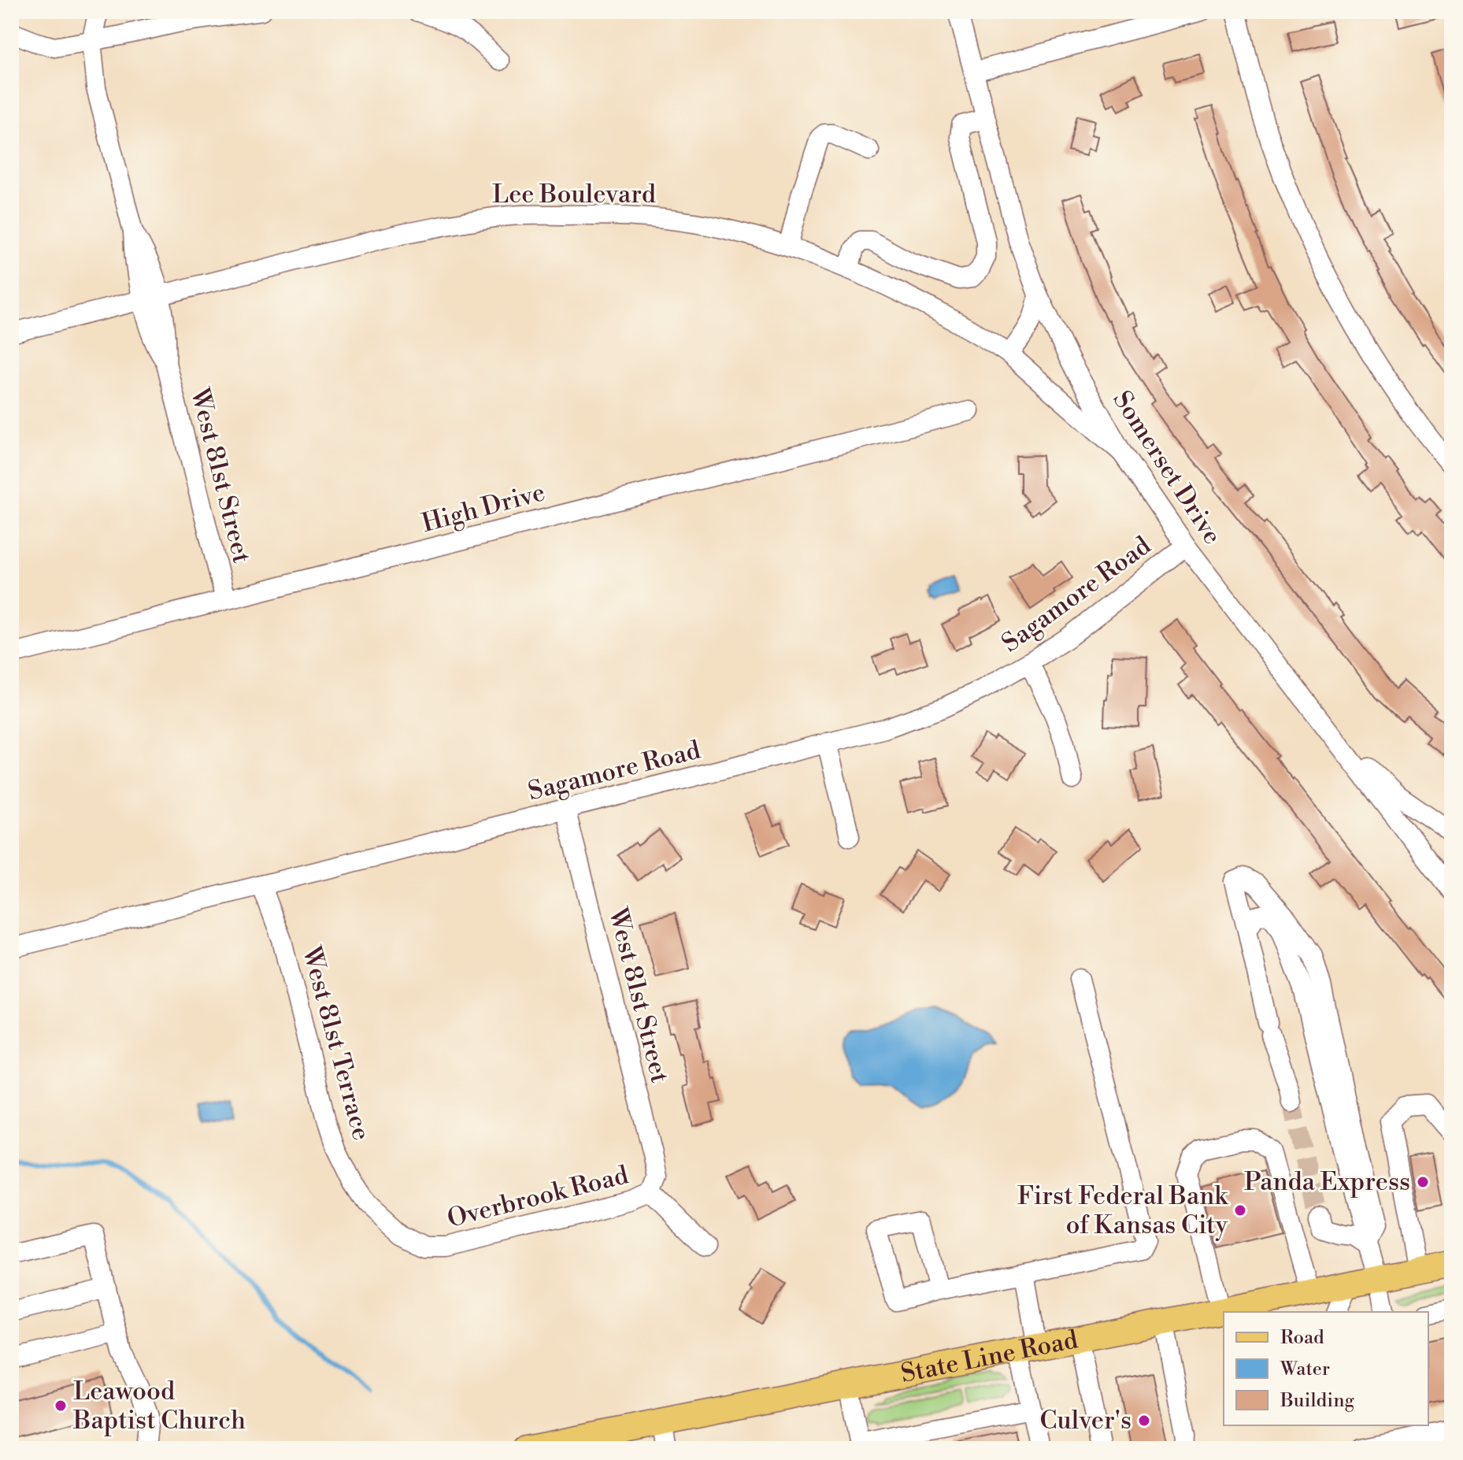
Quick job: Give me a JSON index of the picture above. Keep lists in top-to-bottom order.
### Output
{
  "streets": {
    "main road": ["State Line Road"],
    "street": [
      "Lee Boulevard",
      "Somerset Drive",
      "West 81st Street",
      "High Drive",
      "Sagamore Road",
      "West 81st Terrace",
      "Overbrook Road"
    ]
  },
  "crossings": [
    ["Lee Boulevard", "Somerset Drive"],
    ["Lee Boulevard", "West 81st Street"],
    ["Somerset Drive", "Sagamore Road"],
    ["West 81st Street", "High Drive"],
    ["West 81st Street", "Sagamore Road"],
    ["West 81st Street", "Overbrook Road"],
    ["Sagamore Road", "West 81st Terrace"],
    ["West 81st Terrace", "Overbrook Road"]
  ],
  "places": [
    "Panda Express",
    "First Federal Bank of Kansas City",
    "Leawood Baptist Church",
    "Culver's"
  ],
  "legend": ["Road", "Water", "Building"]
}
